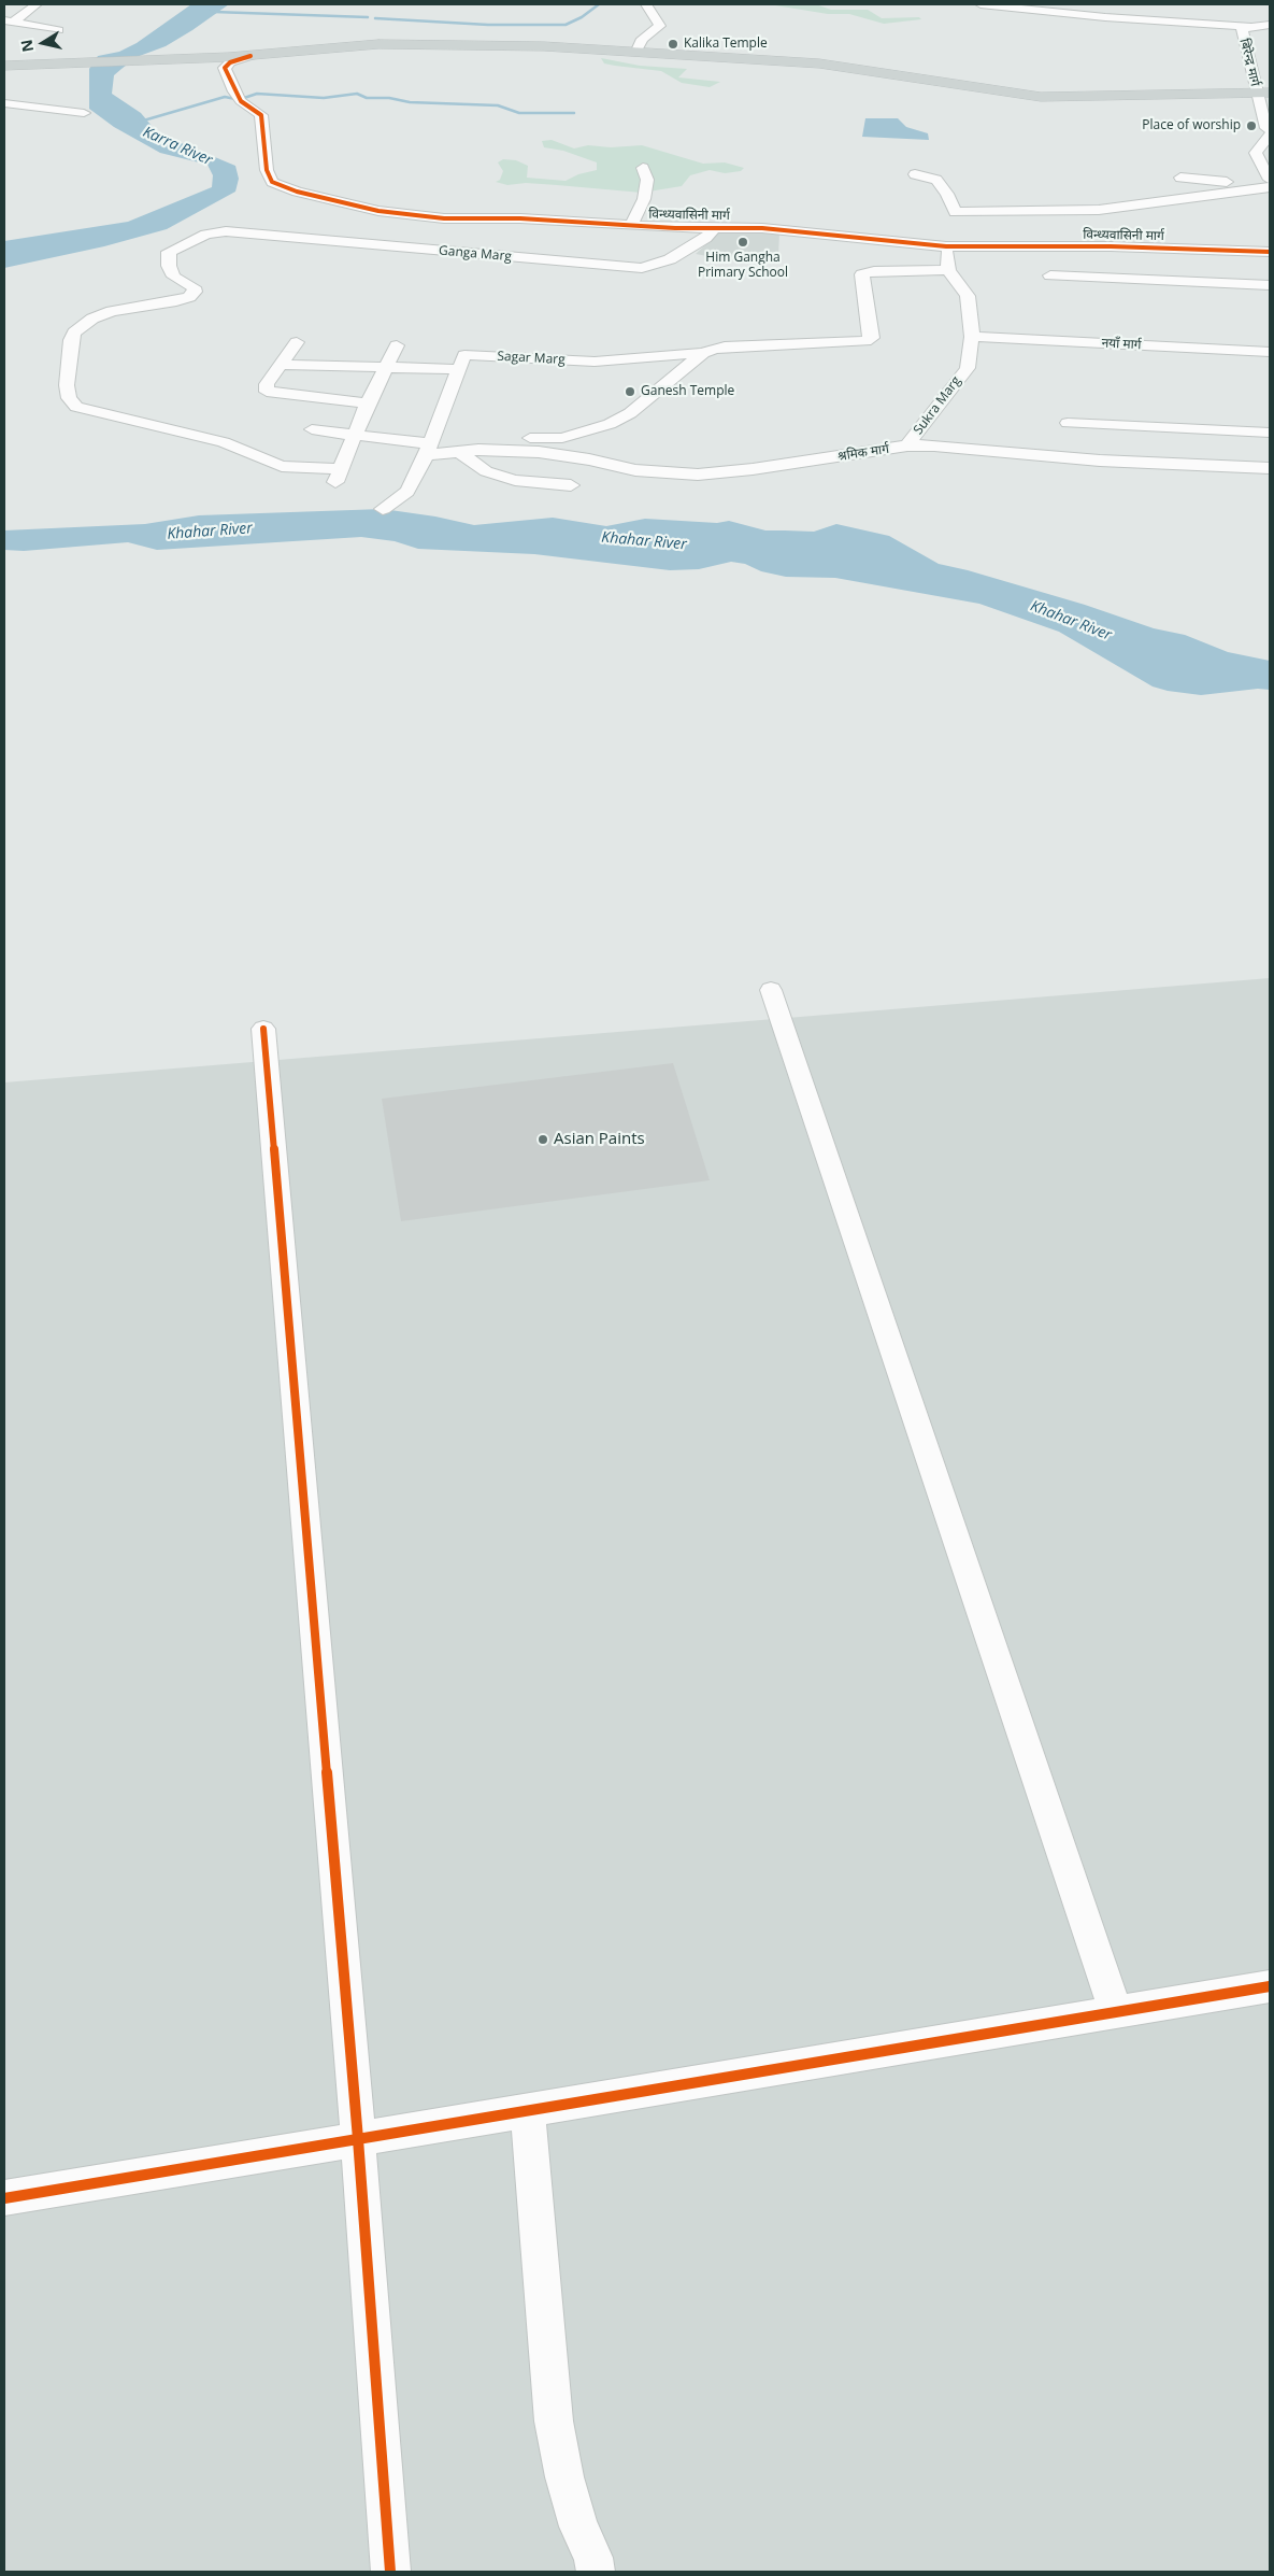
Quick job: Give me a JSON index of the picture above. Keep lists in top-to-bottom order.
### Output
{
  "streets": {
    "street": [
      "बिरेन्द्र मार्ग",
      "विन्ध्यवासिनी मार्ग",
      "Ganga Marg",
      "नयाँ मार्ग",
      "Sagar Marg",
      "Sukra Marg",
      "श्रमिक मार्ग"
    ]
  },
  "crossings": [
    ["विन्ध्यवासिनी मार्ग", "Ganga Marg"],
    ["Ganga Marg", "श्रमिक मार्ग"],
    ["नयाँ मार्ग", "Sukra Marg"],
    ["Sukra Marg", "श्रमिक मार्ग"]
  ],
  "water": ["Karra River", "Khahar River"],
  "places": [
    "Kalika Temple",
    "Place of worship",
    "Him Gangha Primary School",
    "Ganesh Temple",
    "Asian Paints"
  ],
  "north": "left"
}
